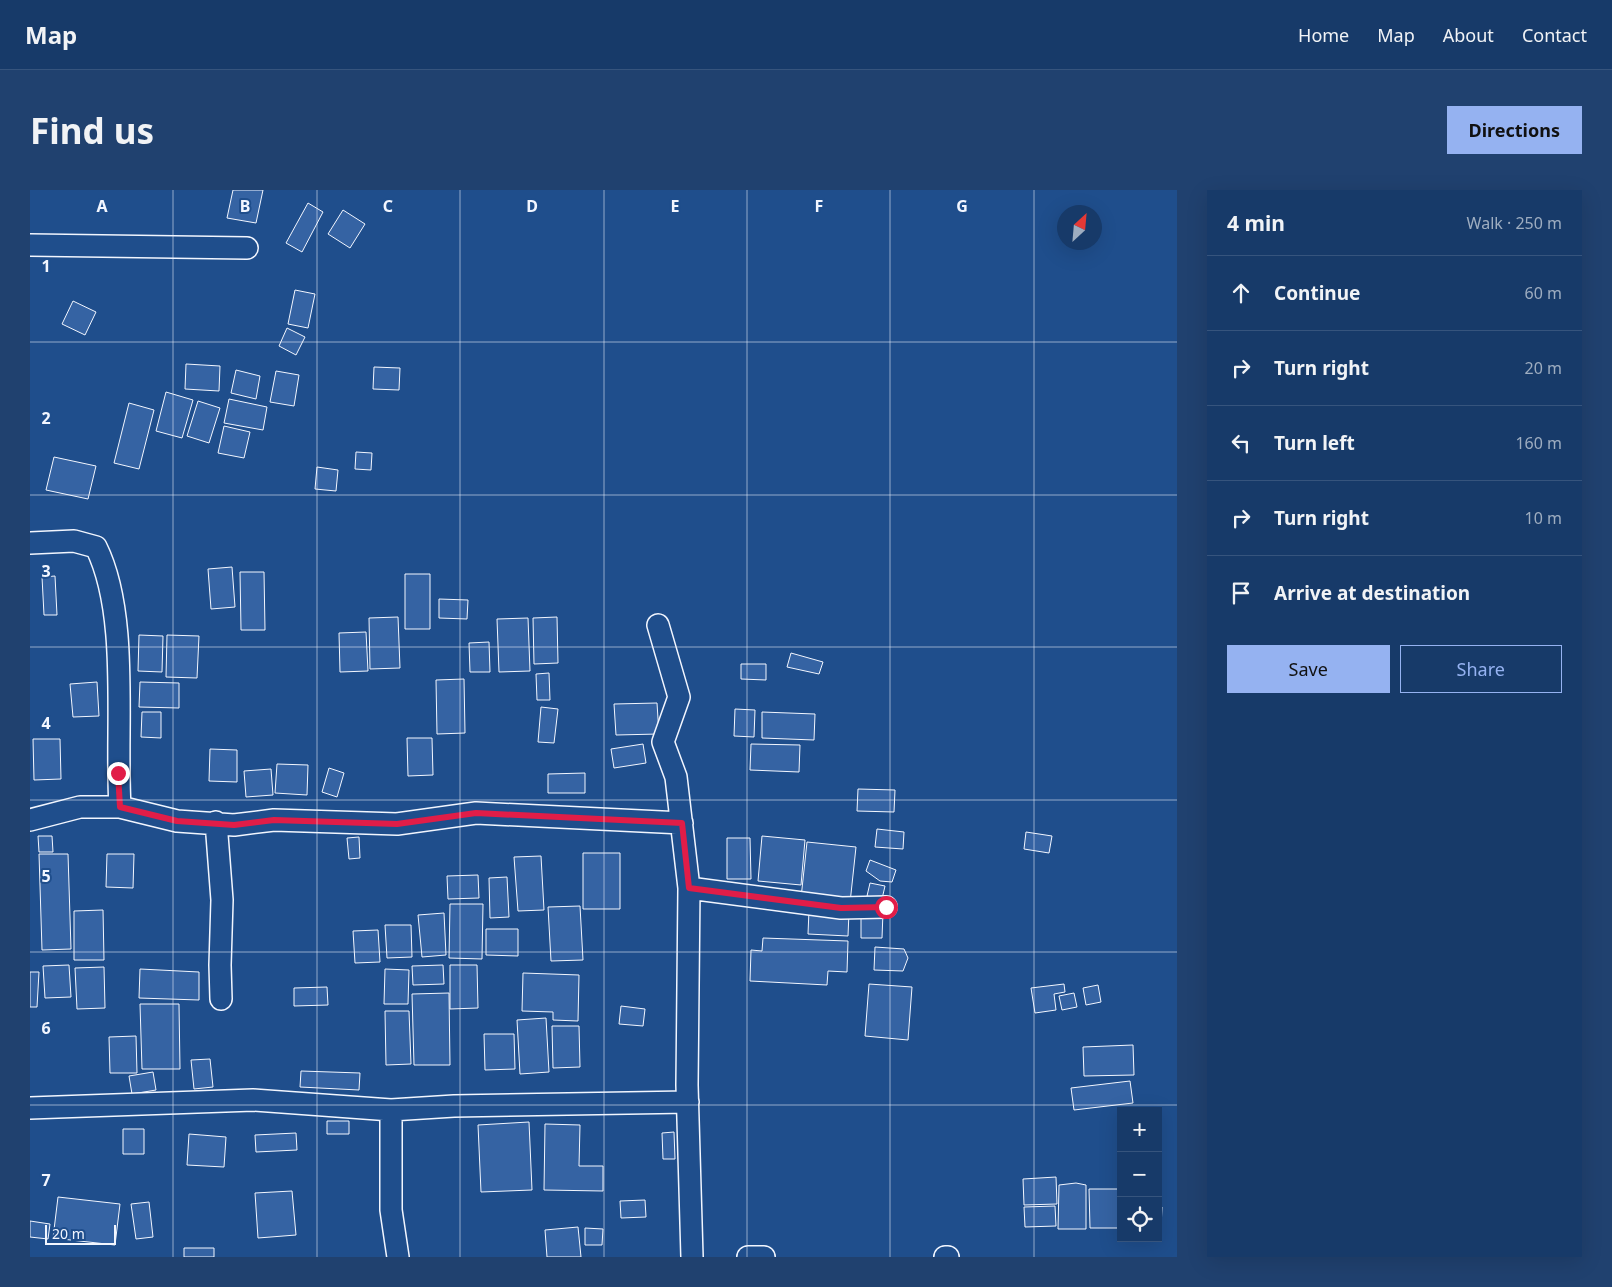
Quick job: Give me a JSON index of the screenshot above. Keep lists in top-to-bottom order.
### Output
{
  "scale_bar": "20 m",
  "north": "top right",
  "page": {
    "header": "Map",
    "nav": [
      "Home",
      "Map",
      "About",
      "Contact"
    ],
    "buttons": [
      "Directions",
      ["Save", "Share"]
    ],
    "title": "Find us",
    "heading": ["4 min", "Walk · 250 m"],
    "list": [
      ["Continue", "60 m"],
      ["Turn right", "20 m"],
      ["Turn left", "160 m"],
      ["Turn right", "10 m"],
      "Arrive at destination"
    ],
    "map_buttons": ["+", "−"],
    "scale": "20 m"
  },
  "grid": {
    "columns": [
      "A",
      "B",
      "C",
      "D",
      "E",
      "F",
      "G"
    ],
    "rows": [
      "1",
      "2",
      "3",
      "4",
      "5",
      "6",
      "7"
    ]
  }
}
